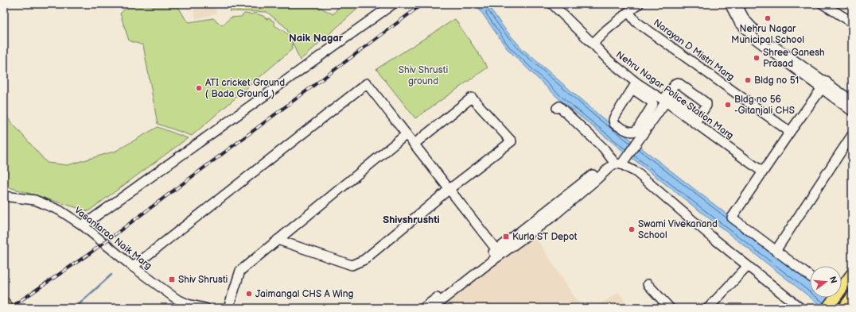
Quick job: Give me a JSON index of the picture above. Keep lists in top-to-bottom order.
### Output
{
  "streets": {
    "street": ["Narayan D Mistri Marg", "Nehru Nagar Police Station Marg", "Vasantarao Naik Marg"]
  },
  "districts": ["Naik Nagar", "Shivshrushti"],
  "parks": ["Shiv Shrusti ground"],
  "places": {
    "other": [
      "Nehru Nagar Municipal School",
      "Shree Ganesh Prasad",
      "Bldg no 51",
      "ATI cricket Ground ( Bada Ground )",
      "Bldg no 56 -Gitanjali CHS",
      "Swami Vivekanand School",
      "Jaimangal CHS A Wing"
    ],
    "transit": ["Kurla ST Depot", "Shiv Shrusti"]
  },
  "north": "right"
}
